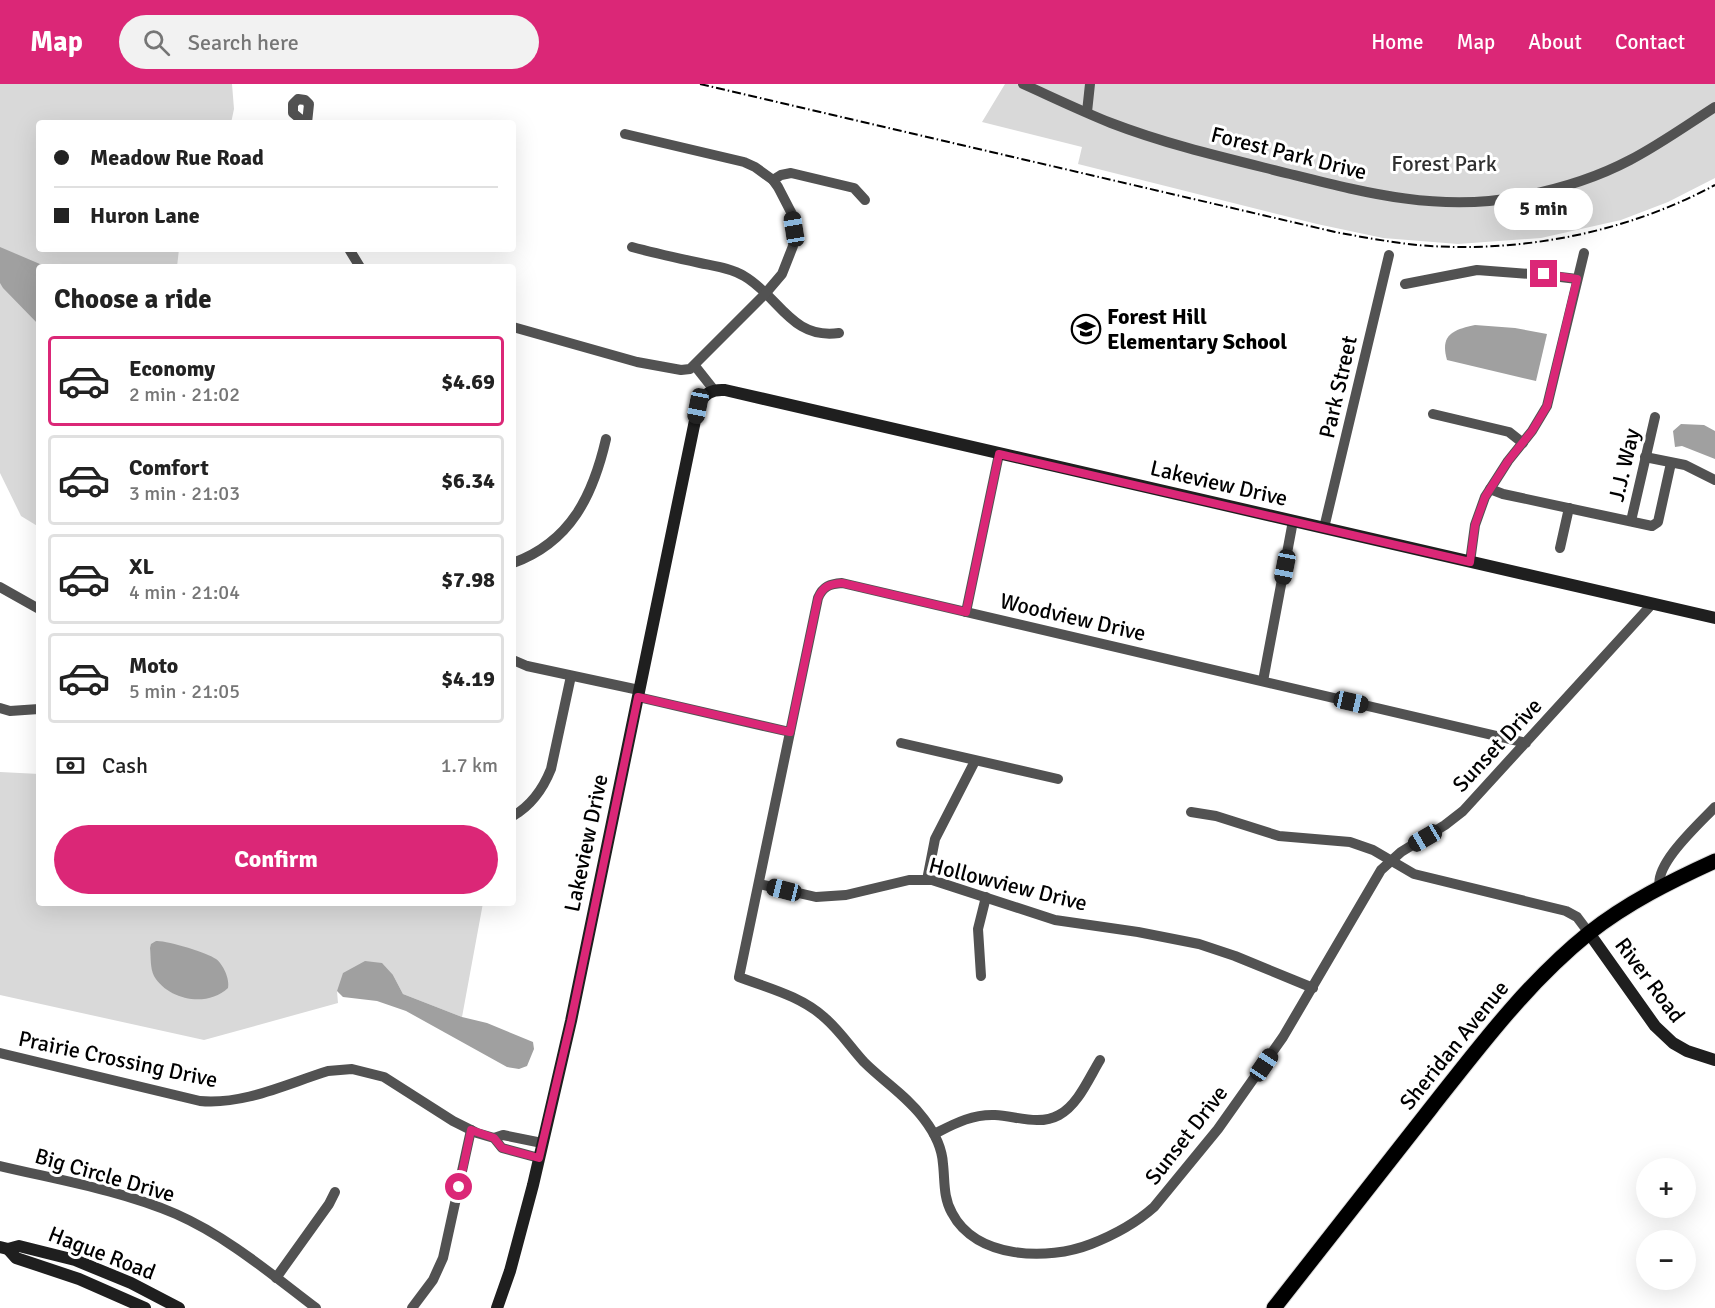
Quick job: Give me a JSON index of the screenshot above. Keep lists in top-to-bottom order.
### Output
{
  "streets": {
    "main road": ["Sheridan Avenue"],
    "street": [
      "Forest Park Drive",
      "Park Street",
      "J.J. Way",
      "Lakeview Drive",
      "Woodview Drive",
      "Sunset Drive",
      "Hollowview Drive",
      "River Road",
      "Prairie Crossing Drive",
      "Big Circle Drive",
      "Hague Road"
    ]
  },
  "crossings": [
    ["Park Street", "Lakeview Drive"],
    ["Lakeview Drive", "Sunset Drive"],
    ["Lakeview Drive", "Prairie Crossing Drive"],
    ["Woodview Drive", "Sunset Drive"],
    ["Woodview Drive", "Hollowview Drive"],
    ["Sunset Drive", "Hollowview Drive"],
    ["River Road", "Sheridan Avenue"]
  ],
  "parks": ["Forest Park"],
  "places": {
    "school or university": ["Forest Hill Elementary School"]
  },
  "page": {
    "header": "Map",
    "search": "Search here",
    "nav": [
      "Home",
      "Map",
      "About",
      "Contact"
    ],
    "banner": ["Meadow Rue Road", "Huron Lane"],
    "bubble": "5 min",
    "heading": "Choose a ride",
    "list": [
      {
        "name": "Economy",
        "note": "2 min · 21:02",
        "value": "$4.69"
      },
      {
        "name": "Comfort",
        "note": "3 min · 21:03",
        "value": "$6.34"
      },
      {
        "name": "XL",
        "note": "4 min · 21:04",
        "value": "$7.98"
      },
      {
        "name": "Moto",
        "note": "5 min · 21:05",
        "value": "$4.19"
      }
    ],
    "pay": ["Cash", "1.7 km"],
    "buttons": "Confirm",
    "map_buttons": ["+", "−"]
  }
}
